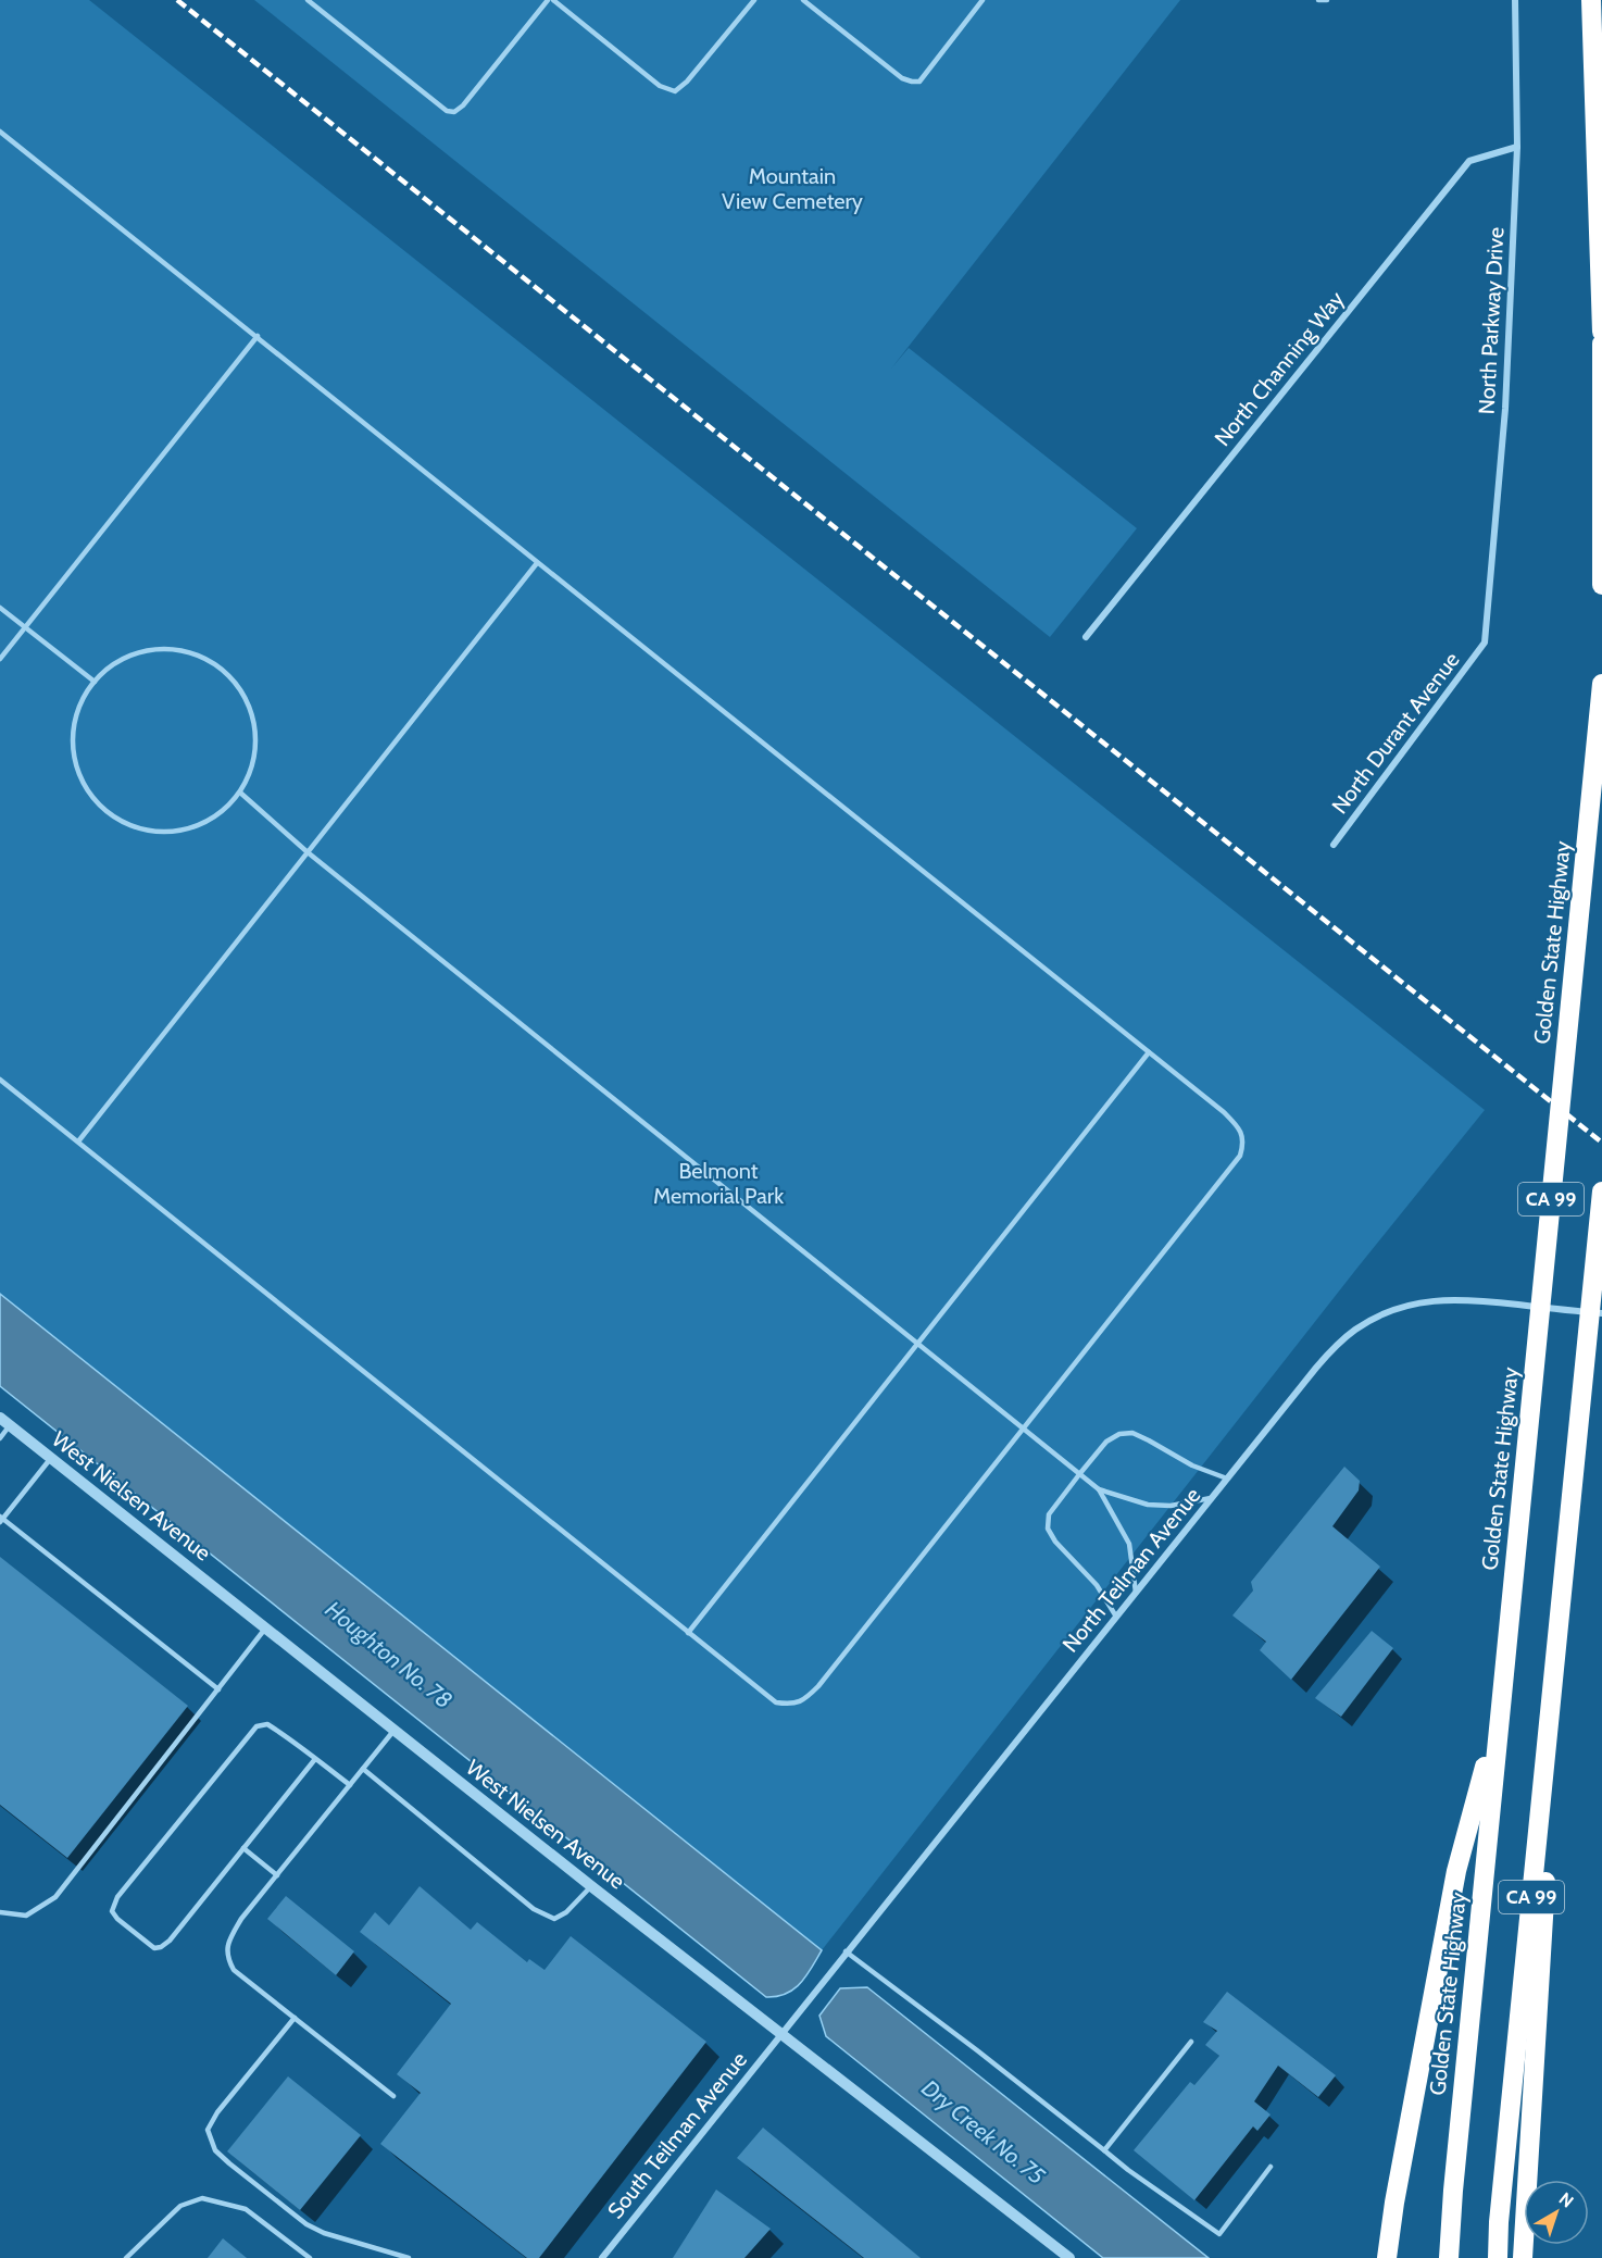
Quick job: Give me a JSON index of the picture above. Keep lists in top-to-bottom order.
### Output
{
  "streets": {
    "highway": ["Golden State Highway", "CA 99"],
    "street": [
      "North Parkway Drive",
      "North Channing Way",
      "North Durant Avenue",
      "West Nielsen Avenue",
      "North Teilman Avenue",
      "South Teilman Avenue"
    ]
  },
  "crossings": [
    ["North Parkway Drive", "North Channing Way"],
    ["North Parkway Drive", "North Durant Avenue"],
    ["West Nielsen Avenue", "North Teilman Avenue"],
    ["West Nielsen Avenue", "South Teilman Avenue"],
    ["North Teilman Avenue", "South Teilman Avenue"]
  ],
  "water": ["Houghton No. 78", "Dry Creek No. 75"],
  "parks": ["Mountain View Cemetery", "Belmont Memorial Park"],
  "north": "top right"
}
